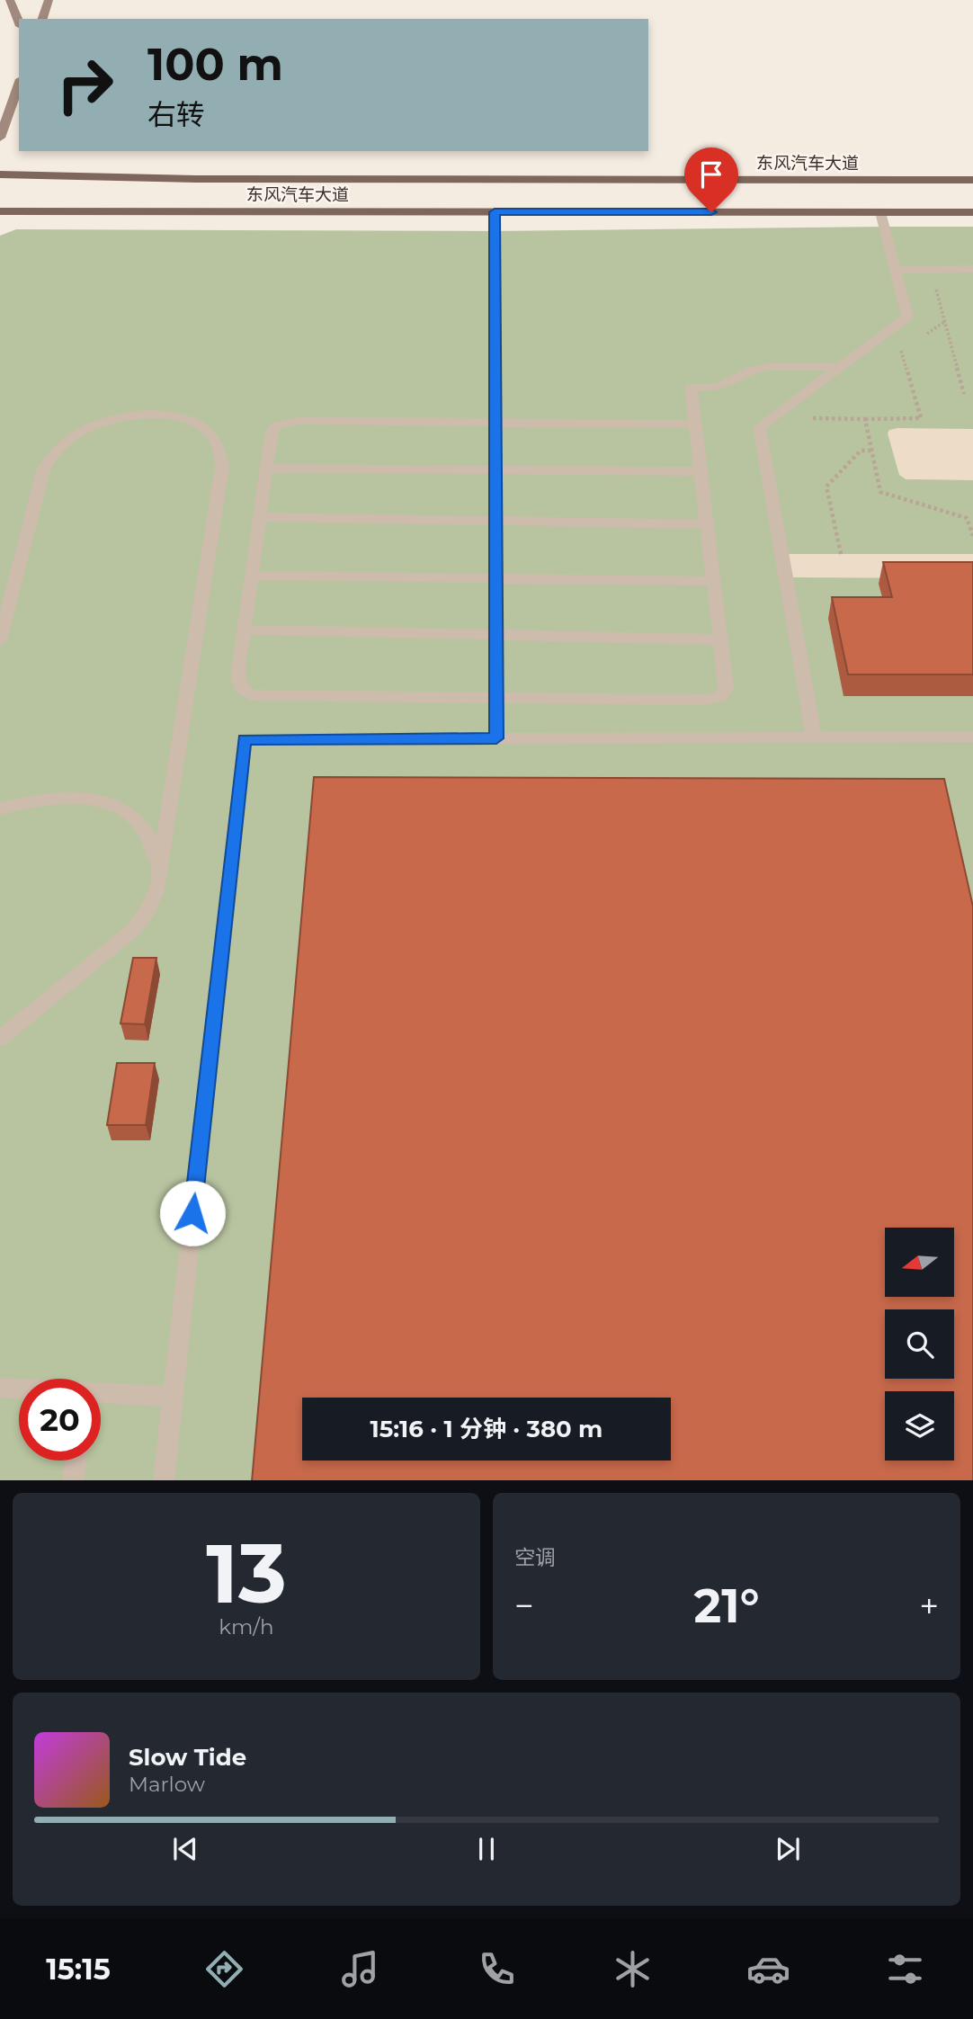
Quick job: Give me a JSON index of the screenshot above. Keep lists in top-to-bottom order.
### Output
{
  "streets": {
    "main road": ["东风汽车大道"]
  },
  "north": "left",
  "page": {
    "turn": ["100 m", "右转"],
    "limit": "20",
    "trip": "15:16 · 1 分钟 · 380 m",
    "tile": [
      ["13", "km/h"],
      "空调"
    ],
    "heat": ["−", "21°", "+"],
    "song": ["Slow Tide", "Marlow"],
    "tabs": "15:15"
  }
}
